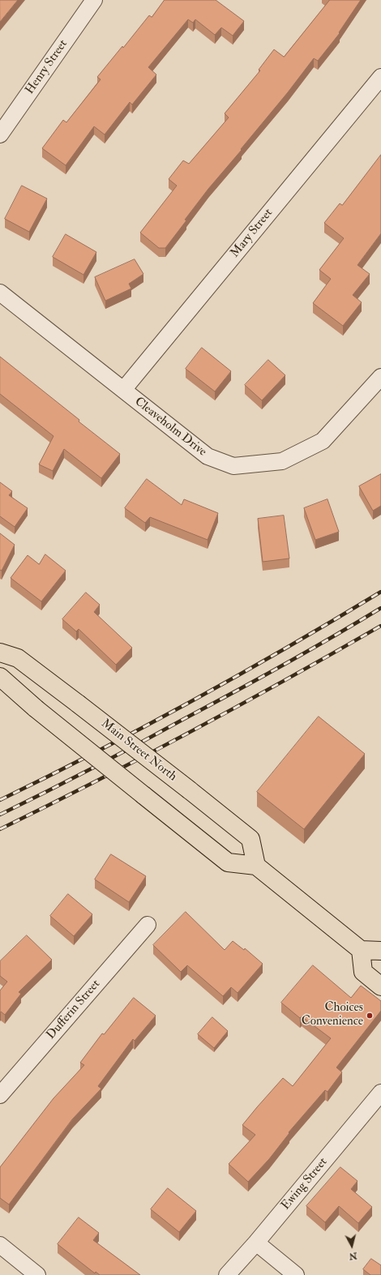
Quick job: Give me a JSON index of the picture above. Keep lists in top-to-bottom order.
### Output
{
  "streets": {
    "main road": ["Main Street North"],
    "street": [
      "Henry Street",
      "Mary Street",
      "Cleaveholm Drive",
      "Dufferin Street",
      "Ewing Street"
    ]
  },
  "crossings": [
    ["Mary Street", "Cleaveholm Drive"]
  ],
  "places": ["Choices Convenience"],
  "north": "bottom"
}
